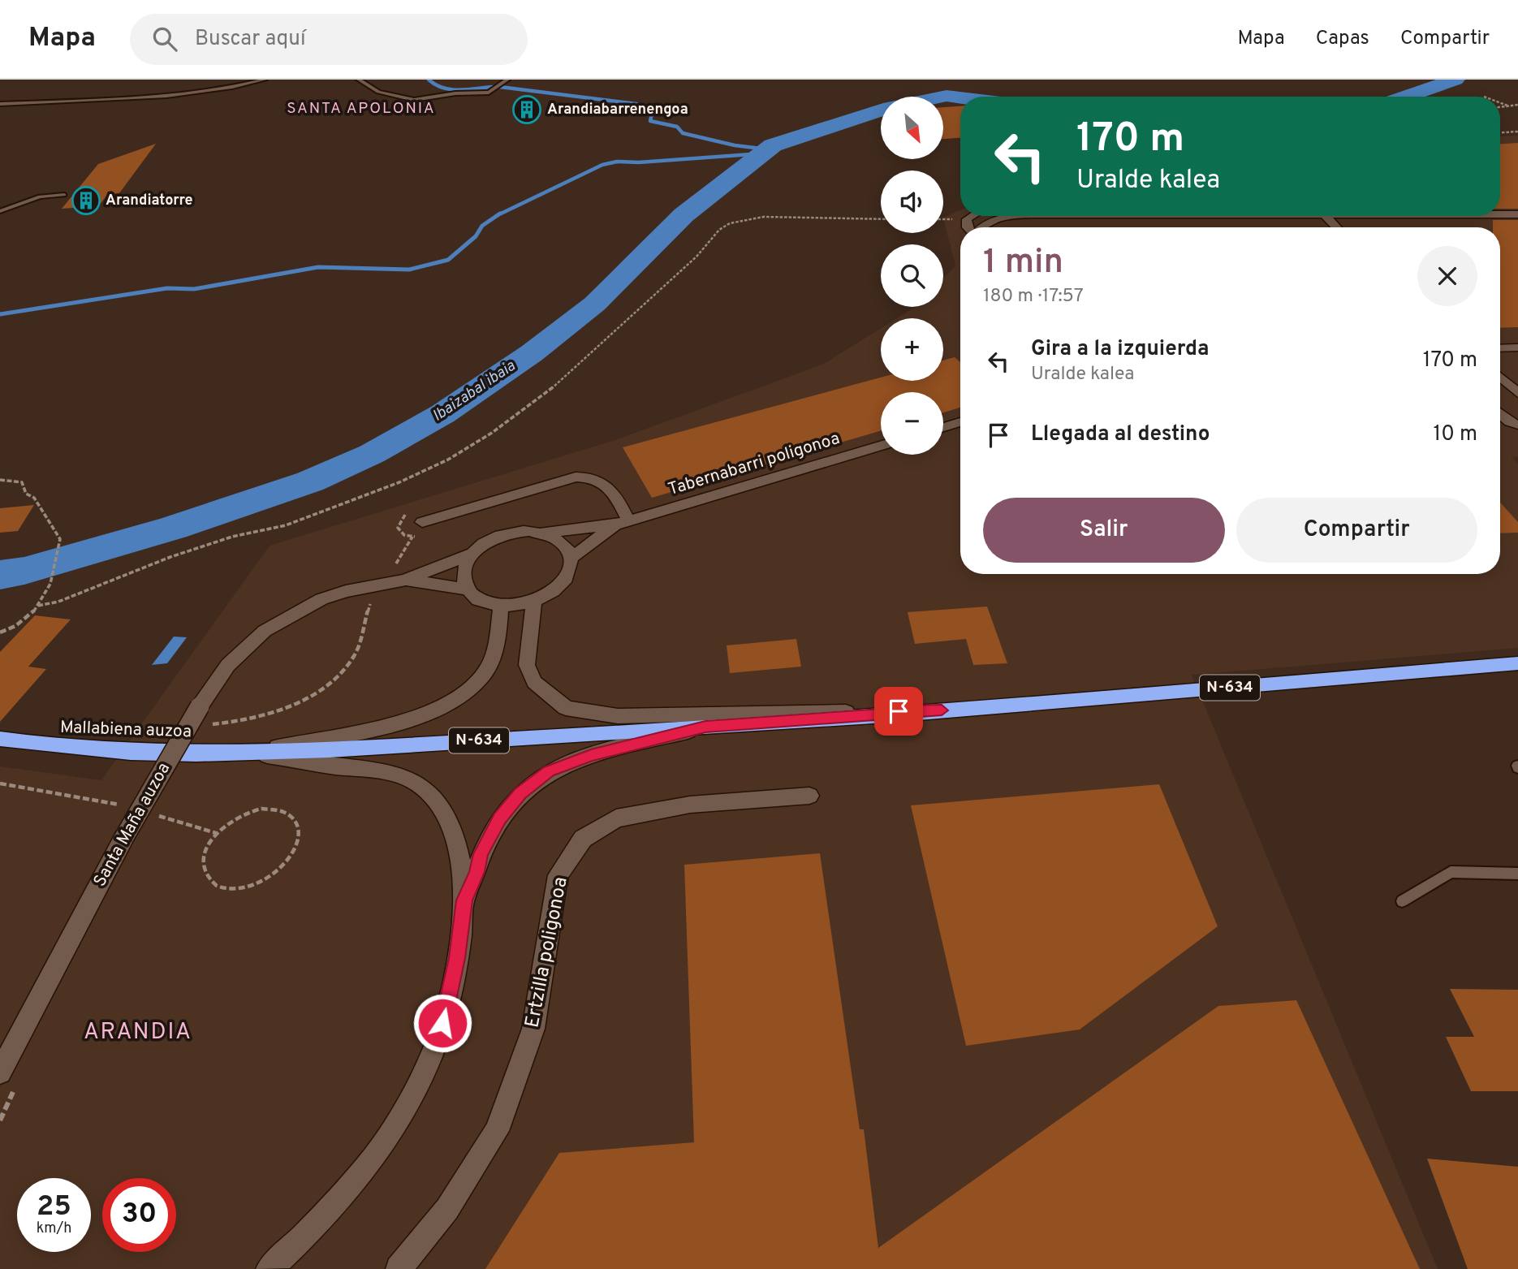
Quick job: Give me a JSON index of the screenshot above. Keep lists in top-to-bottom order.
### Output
{
  "streets": {
    "highway": ["N-634", "Mallabiena auzoa"],
    "street": ["Tabernabarri poligonoa", "Santa Maña auzoa", "Ertzilla poligonoa"]
  },
  "crossings": [
    ["N-634", "Mallabiena auzoa"]
  ],
  "districts": ["SANTA APOLONIA", "ARANDIA"],
  "water": ["Ibaizabal ibaia"],
  "places": {
    "building": ["Arandiabarrenengoa", "Arandiatorre"]
  },
  "north": "bottom right",
  "page": {
    "header": "Mapa",
    "search": "Buscar aquí",
    "nav": ["Mapa", "Capas", "Compartir"],
    "map_buttons": ["+", "−"],
    "turn": ["170 m", "Uralde kalea"],
    "heading": ["1 min", "180 m · 17:57"],
    "list": [
      {
        "name": "Gira a la izquierda",
        "note": "Uralde kalea",
        "value": "170 m"
      },
      {
        "name": "Llegada al destino",
        "value": "10 m"
      }
    ],
    "buttons": ["Salir", "Compartir"],
    "speed": "25 km/h",
    "limit": "30"
  }
}
